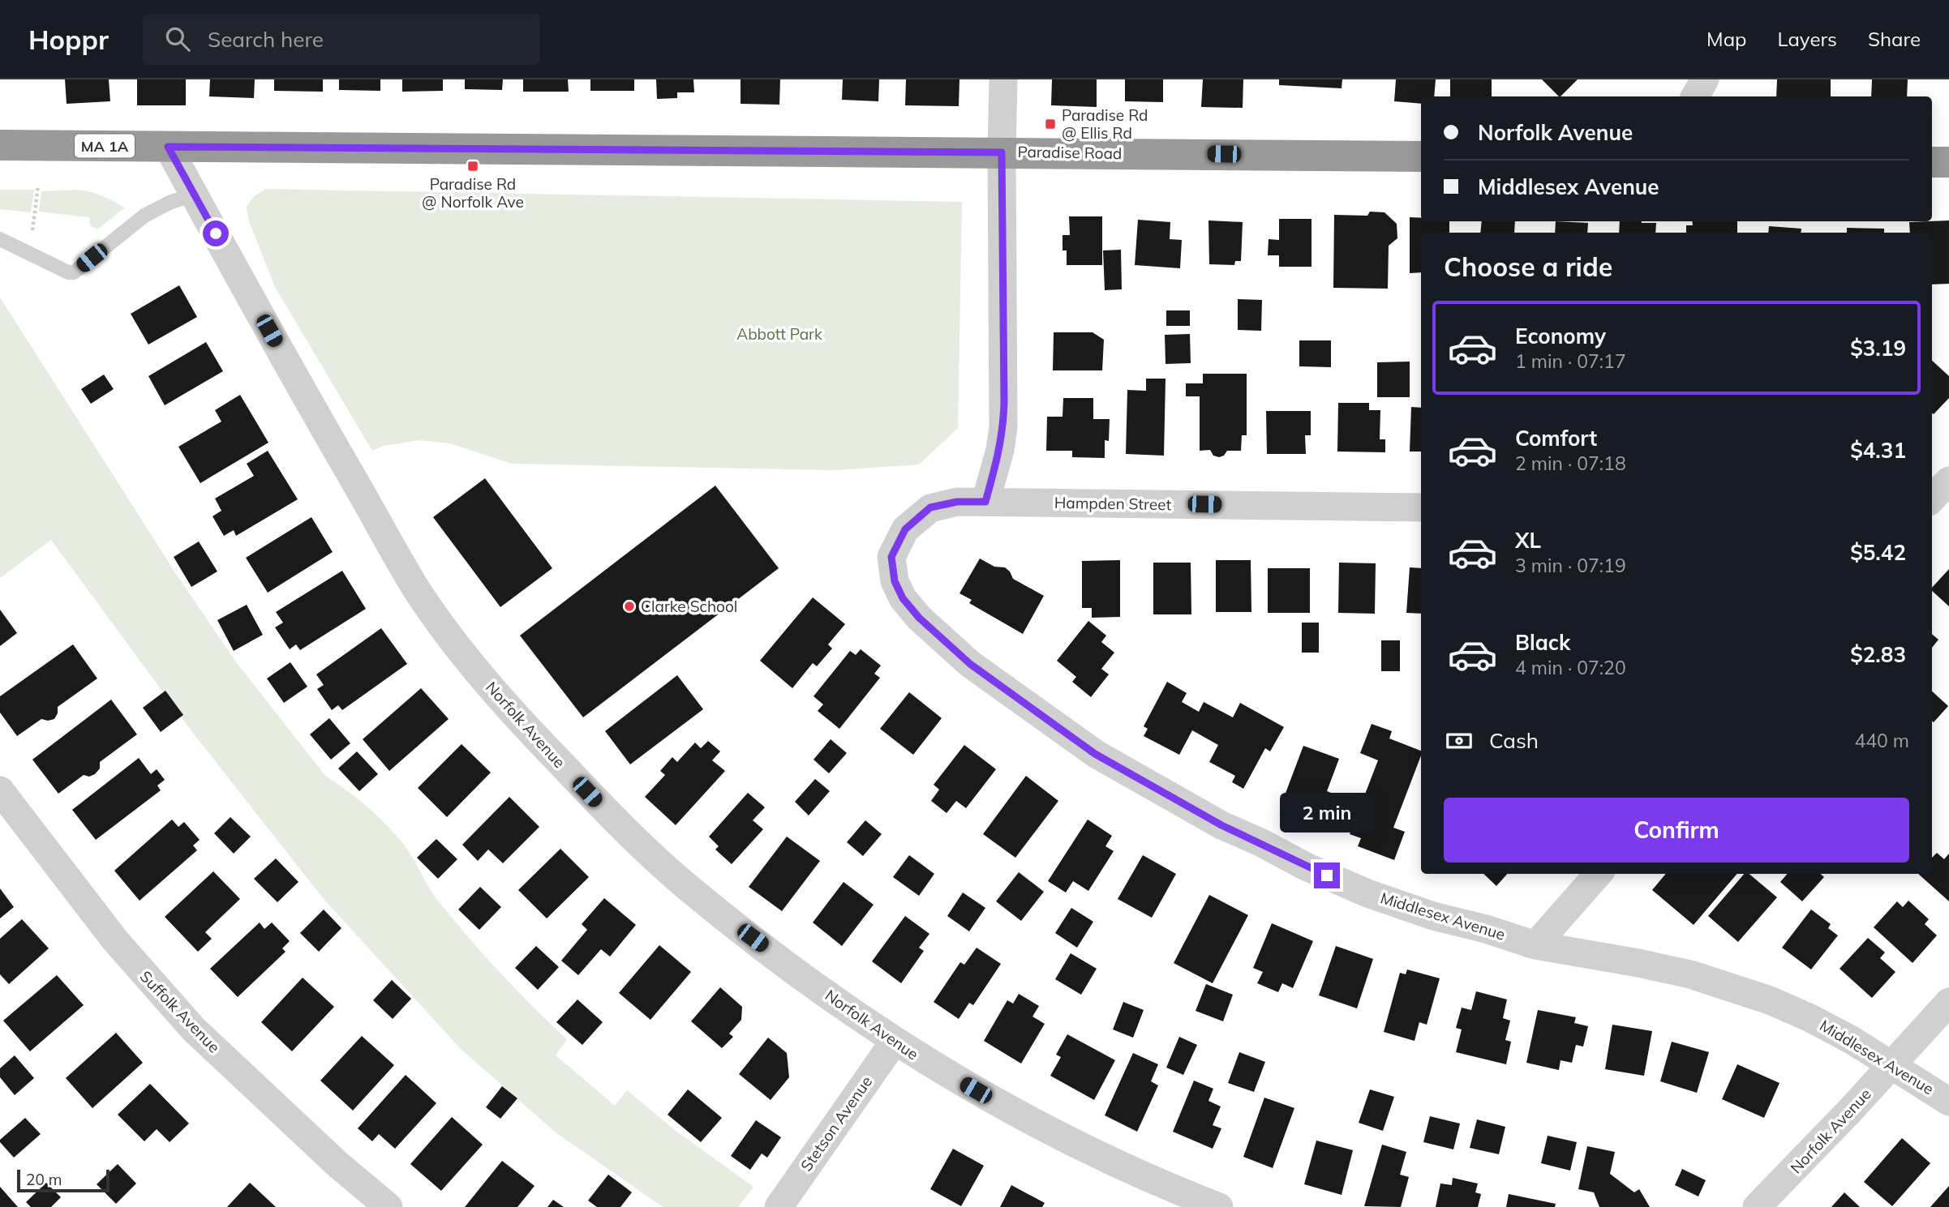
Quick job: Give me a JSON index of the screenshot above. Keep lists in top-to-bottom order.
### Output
{
  "streets": {
    "highway": ["MA 1A", "Paradise Road"],
    "street": [
      "Hampden Street",
      "Norfolk Avenue",
      "Middlesex Avenue",
      "Suffolk Avenue",
      "Stetson Avenue"
    ]
  },
  "crossings": [
    ["Paradise Road", "Norfolk Avenue"],
    ["Hampden Street", "Middlesex Avenue"],
    ["Norfolk Avenue", "Middlesex Avenue"],
    ["Norfolk Avenue", "Stetson Avenue"]
  ],
  "parks": ["Abbott Park"],
  "places": {
    "transit": ["Paradise Rd @ Ellis Rd", "Paradise Rd @ Norfolk Ave"],
    "other": ["Clarke School"]
  },
  "scale_bar": "20 m",
  "page": {
    "header": "Hoppr",
    "search": "Search here",
    "nav": ["Map", "Layers", "Share"],
    "banner": ["Norfolk Avenue", "Middlesex Avenue"],
    "heading": "Choose a ride",
    "list": [
      {
        "name": "Economy",
        "note": "1 min · 07:17",
        "value": "$3.19"
      },
      {
        "name": "Comfort",
        "note": "2 min · 07:18",
        "value": "$4.31"
      },
      {
        "name": "XL",
        "note": "3 min · 07:19",
        "value": "$5.42"
      },
      {
        "name": "Black",
        "note": "4 min · 07:20",
        "value": "$2.83"
      }
    ],
    "pay": ["Cash", "440 m"],
    "buttons": "Confirm",
    "bubble": "2 min",
    "scale": "20 m"
  }
}
